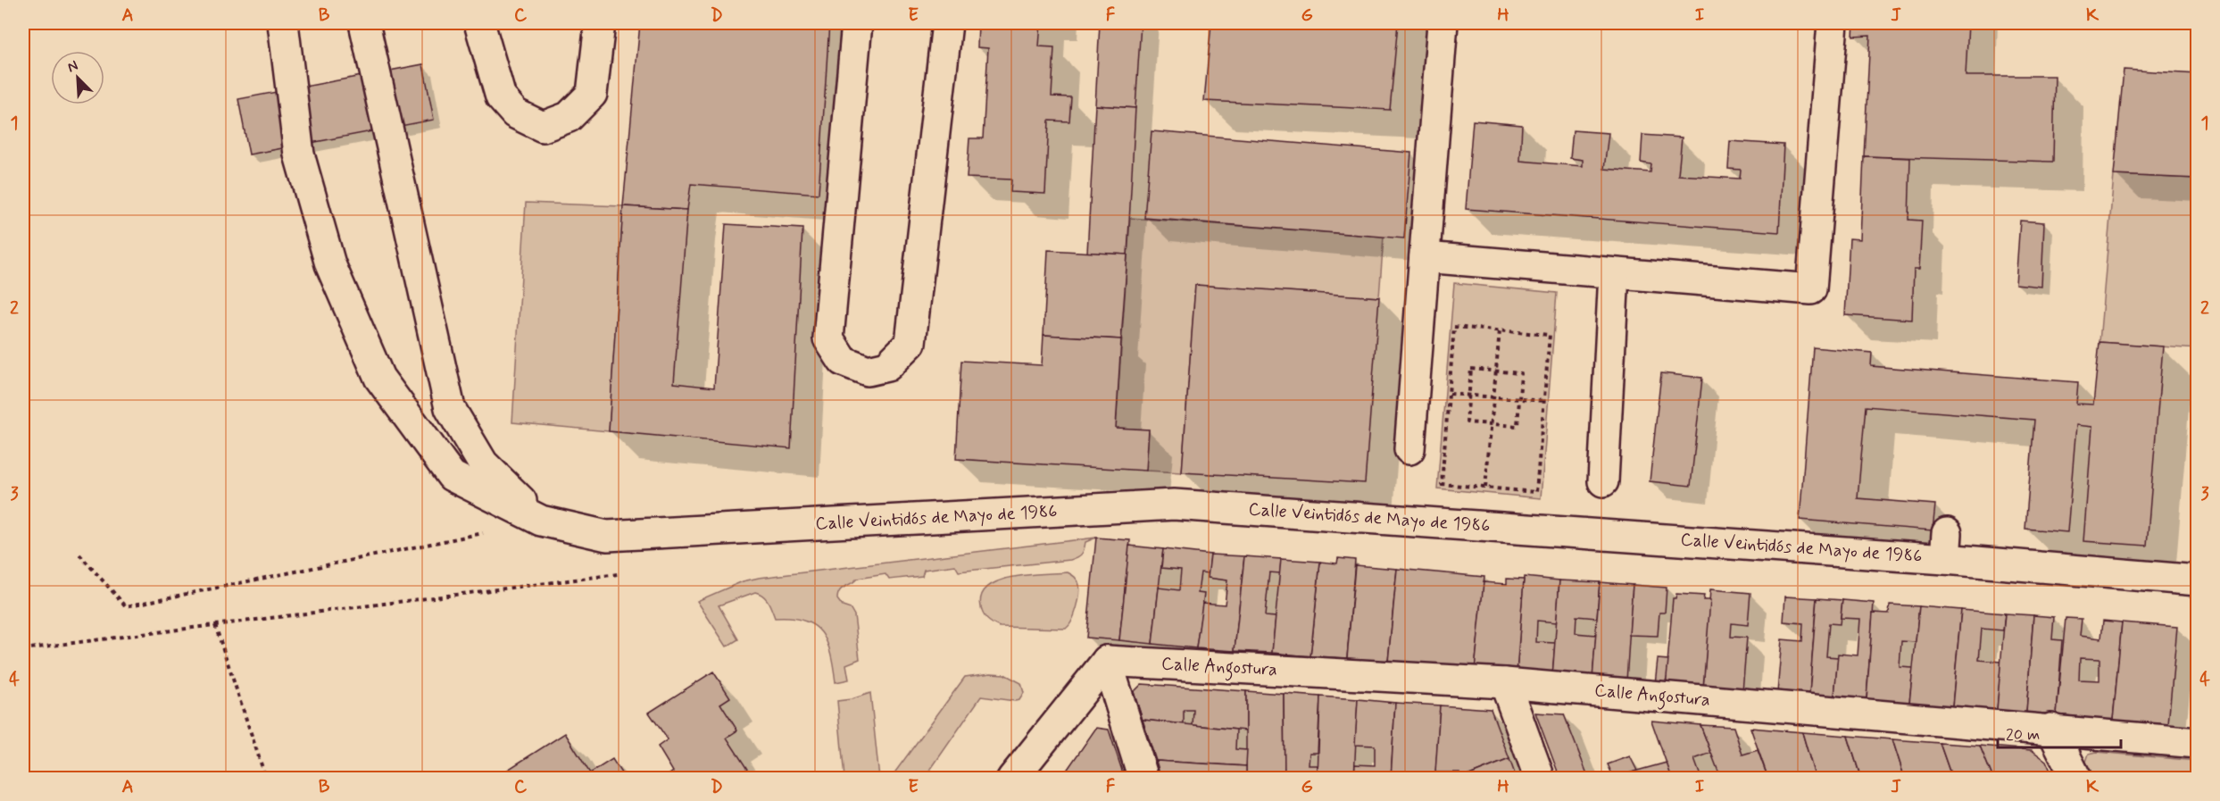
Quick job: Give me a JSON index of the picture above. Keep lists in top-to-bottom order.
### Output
{
  "streets": {
    "street": ["Calle Veintidós de Mayo de 1986", "Calle Angostura"]
  },
  "scale_bar": "20 m",
  "north": "top left",
  "grid": {
    "columns": [
      "A",
      "B",
      "C",
      "D",
      "E",
      "F",
      "G",
      "H",
      "I",
      "J",
      "K"
    ],
    "rows": [
      "1",
      "2",
      "3",
      "4"
    ]
  }
}
